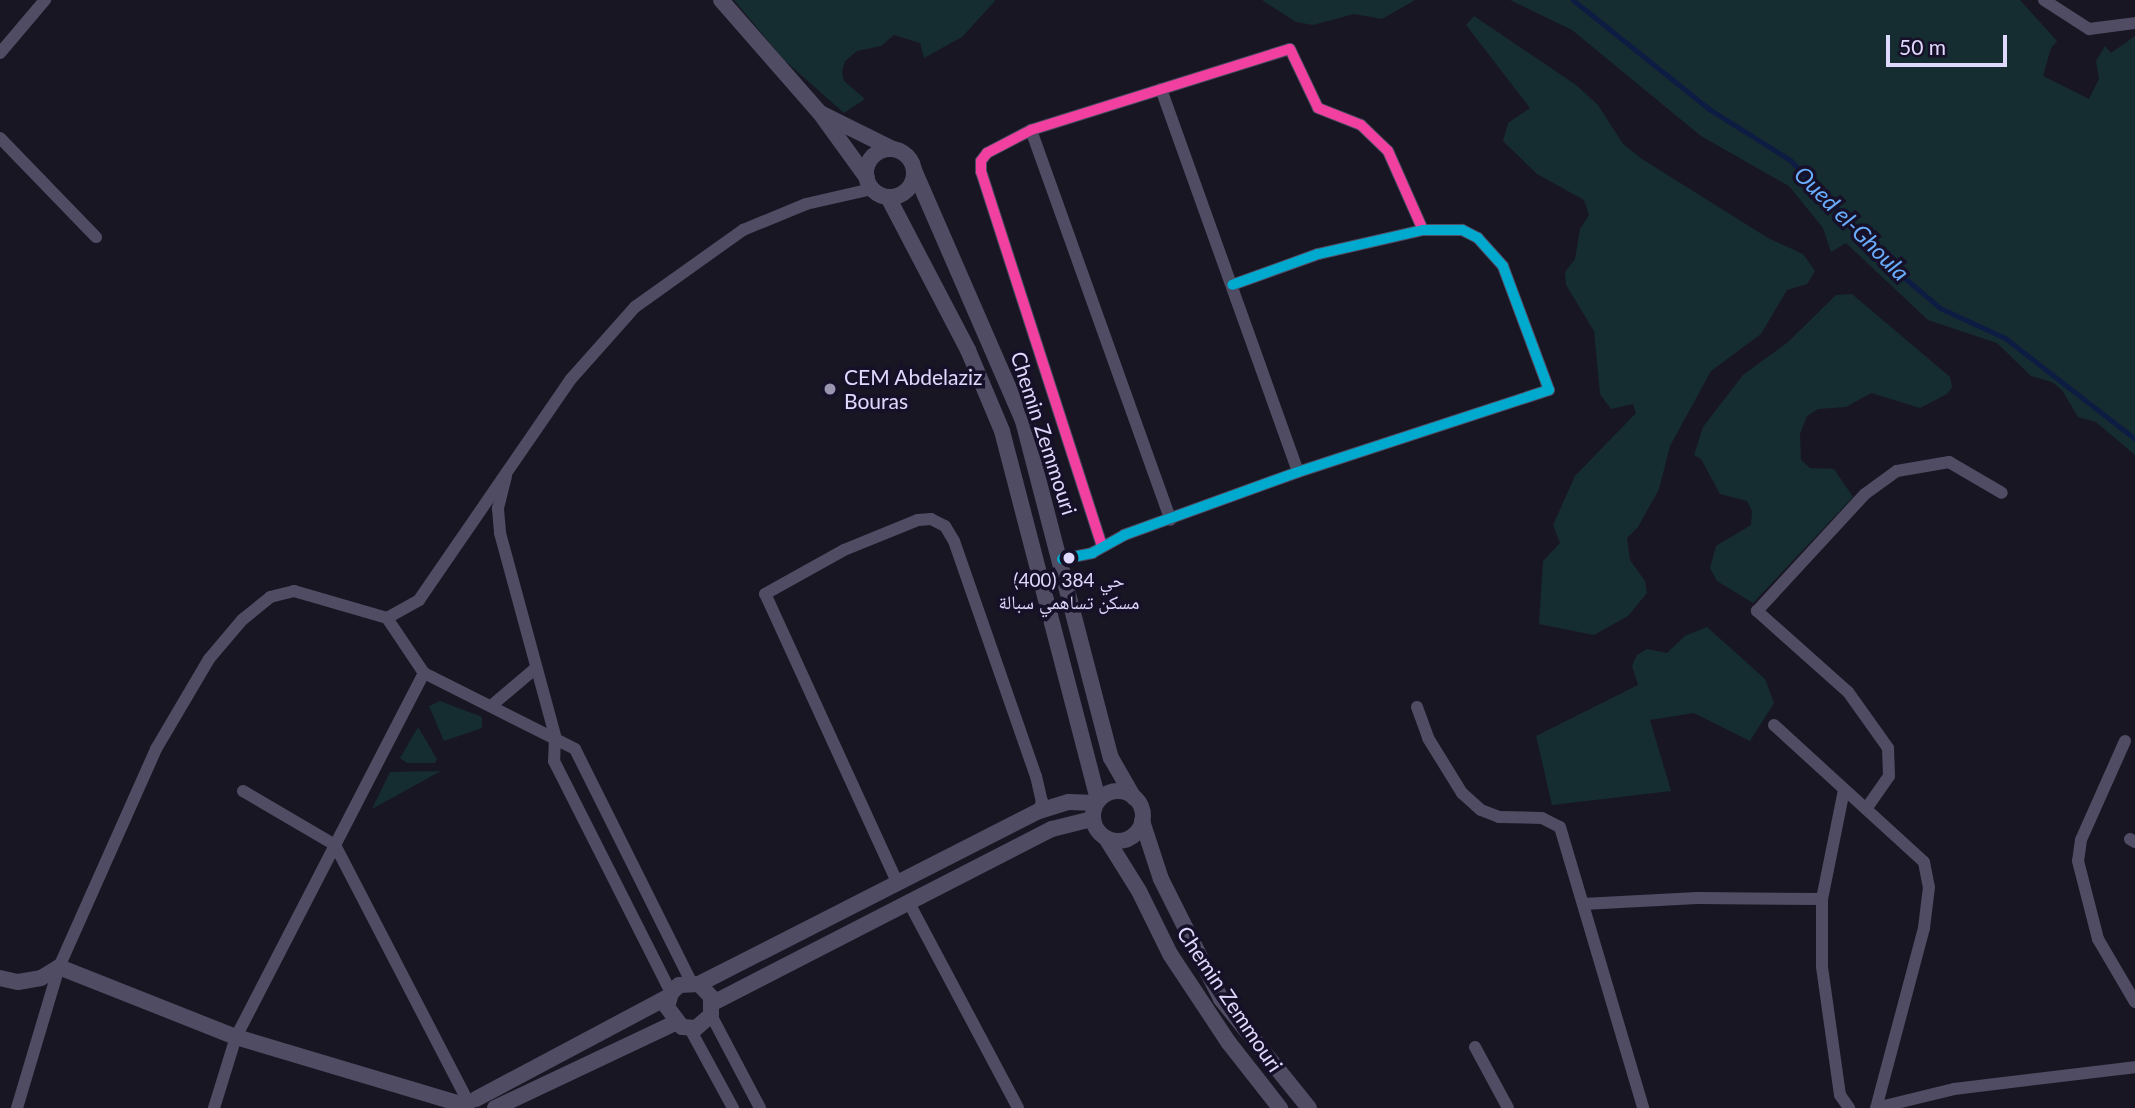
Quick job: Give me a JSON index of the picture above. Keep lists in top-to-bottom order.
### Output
{
  "streets": {
    "street": ["Chemin Zemmouri"]
  },
  "water": ["Oued el-Ghoula"],
  "places": ["CEM Abdelaziz Bouras", "حي 384 (400) مسكن تساهمي سبالة"],
  "scale_bar": "50 m"
}
